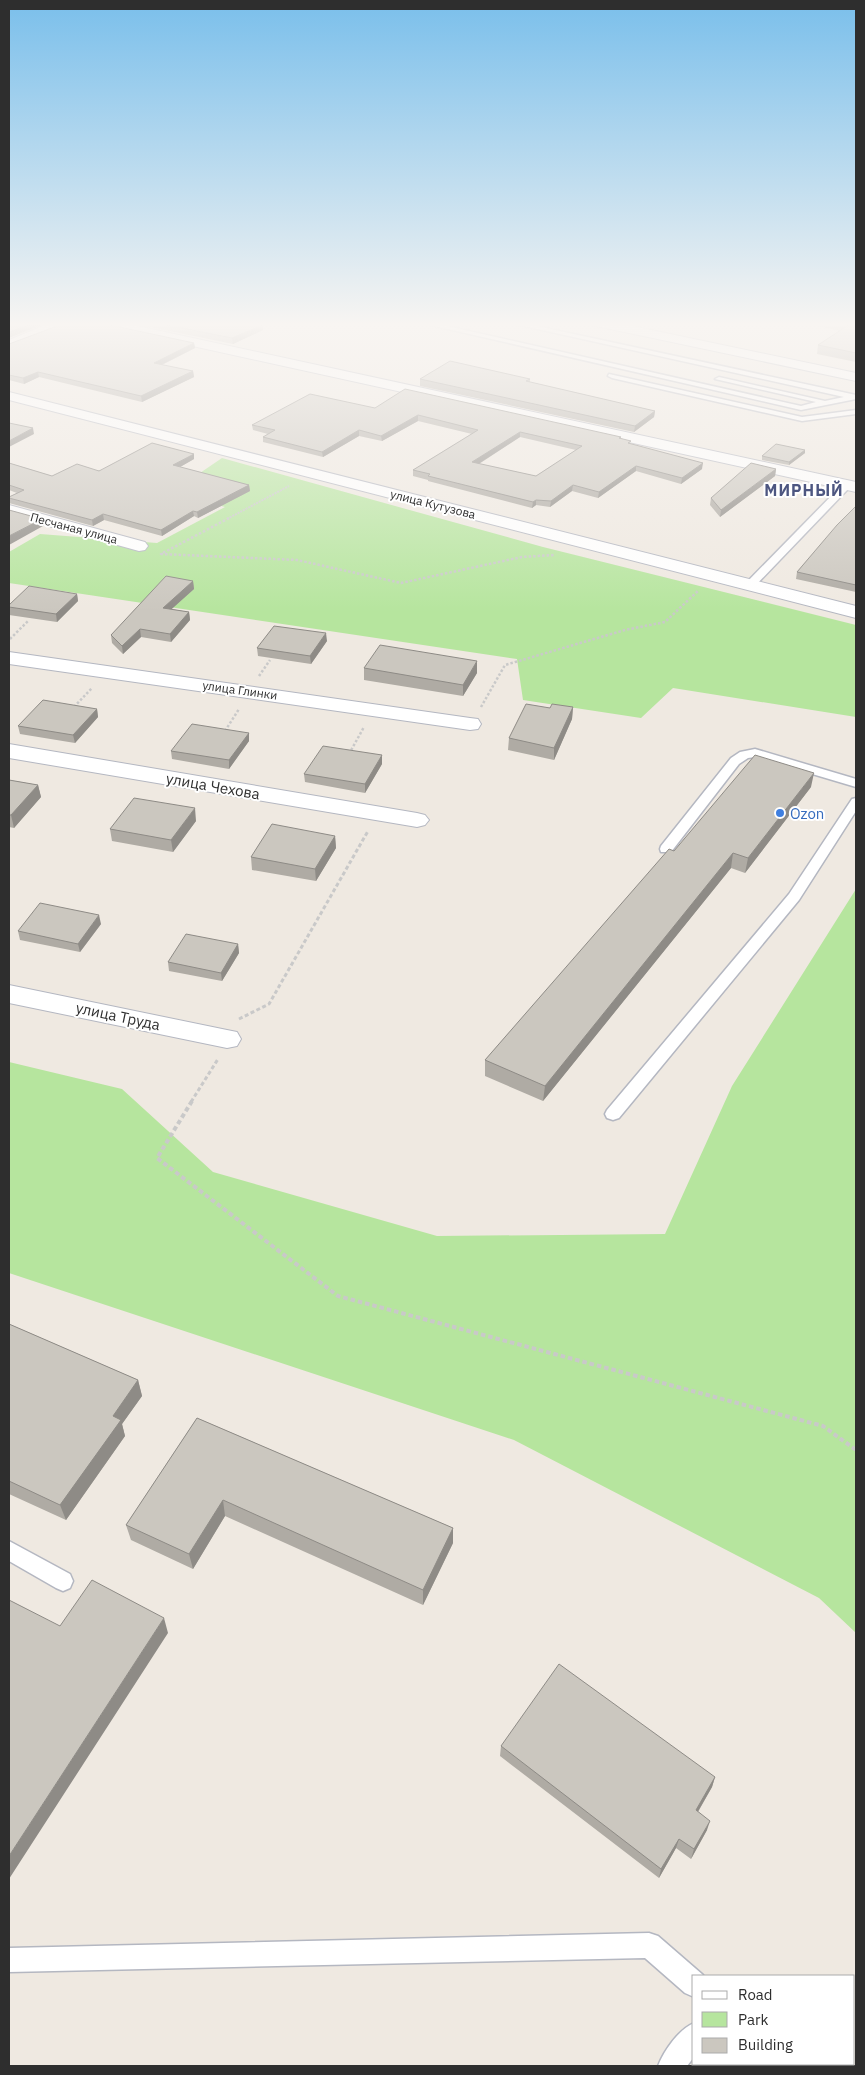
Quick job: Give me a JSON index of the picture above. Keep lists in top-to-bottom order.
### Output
{
  "streets": {
    "street": [
      "улица Кутузова",
      "Песчаная улица",
      "улица Глинки",
      "улица Чехова",
      "улица Труда"
    ]
  },
  "districts": ["МИРНЫЙ"],
  "places": ["Ozon"],
  "legend": ["Road", "Park", "Building"]
}
